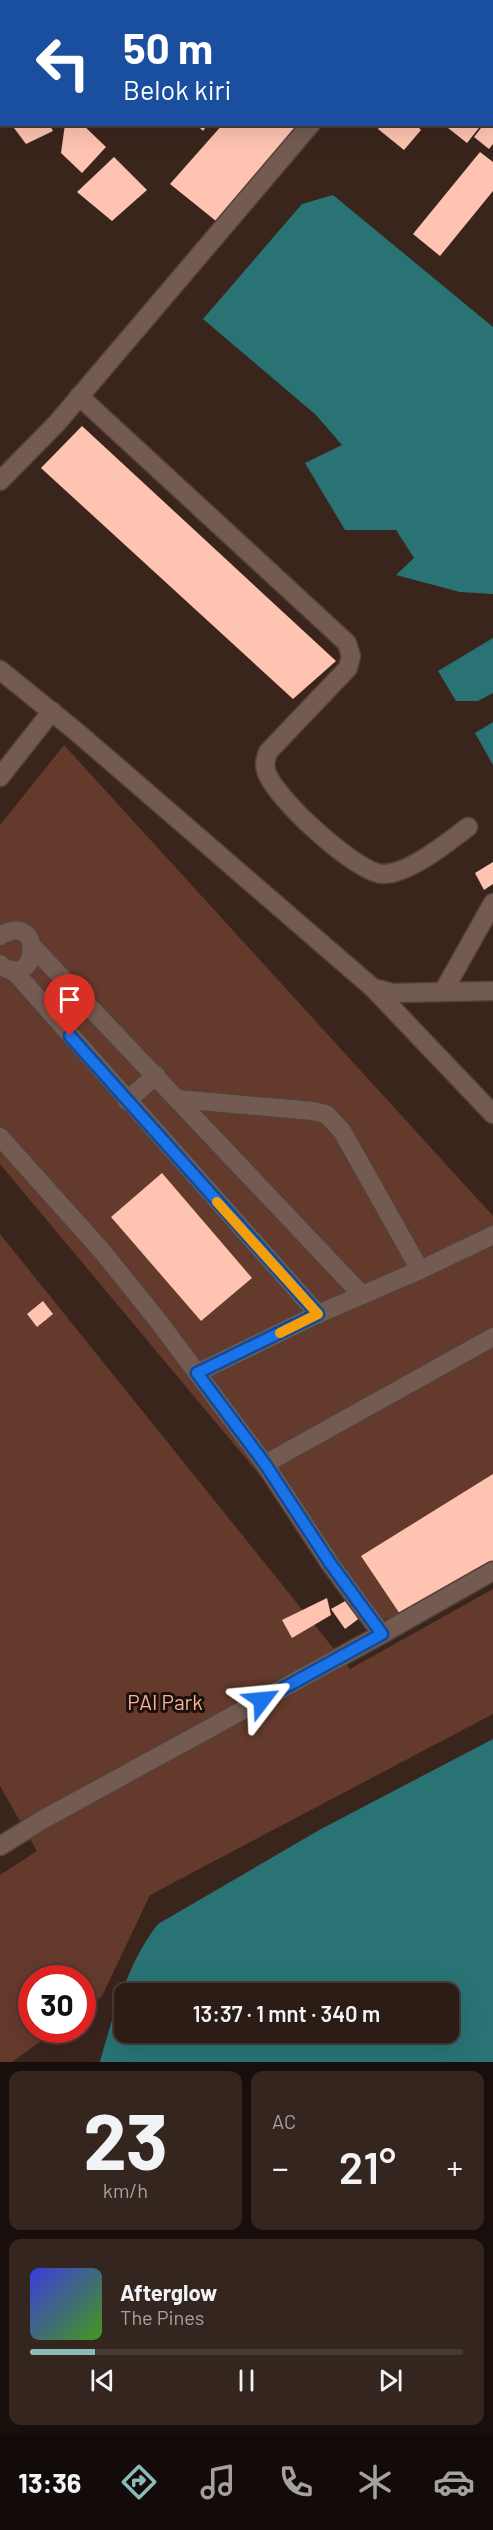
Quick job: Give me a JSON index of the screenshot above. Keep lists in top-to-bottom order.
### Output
{
  "parks": ["PAI Park"],
  "page": {
    "turn": ["50 m", "Belok kiri"],
    "limit": "30",
    "trip": "13:37 · 1 mnt · 340 m",
    "tile": [
      ["23", "km/h"],
      "AC"
    ],
    "heat": ["−", "21°", "+"],
    "song": ["Afterglow", "The Pines"],
    "tabs": "13:36"
  }
}
